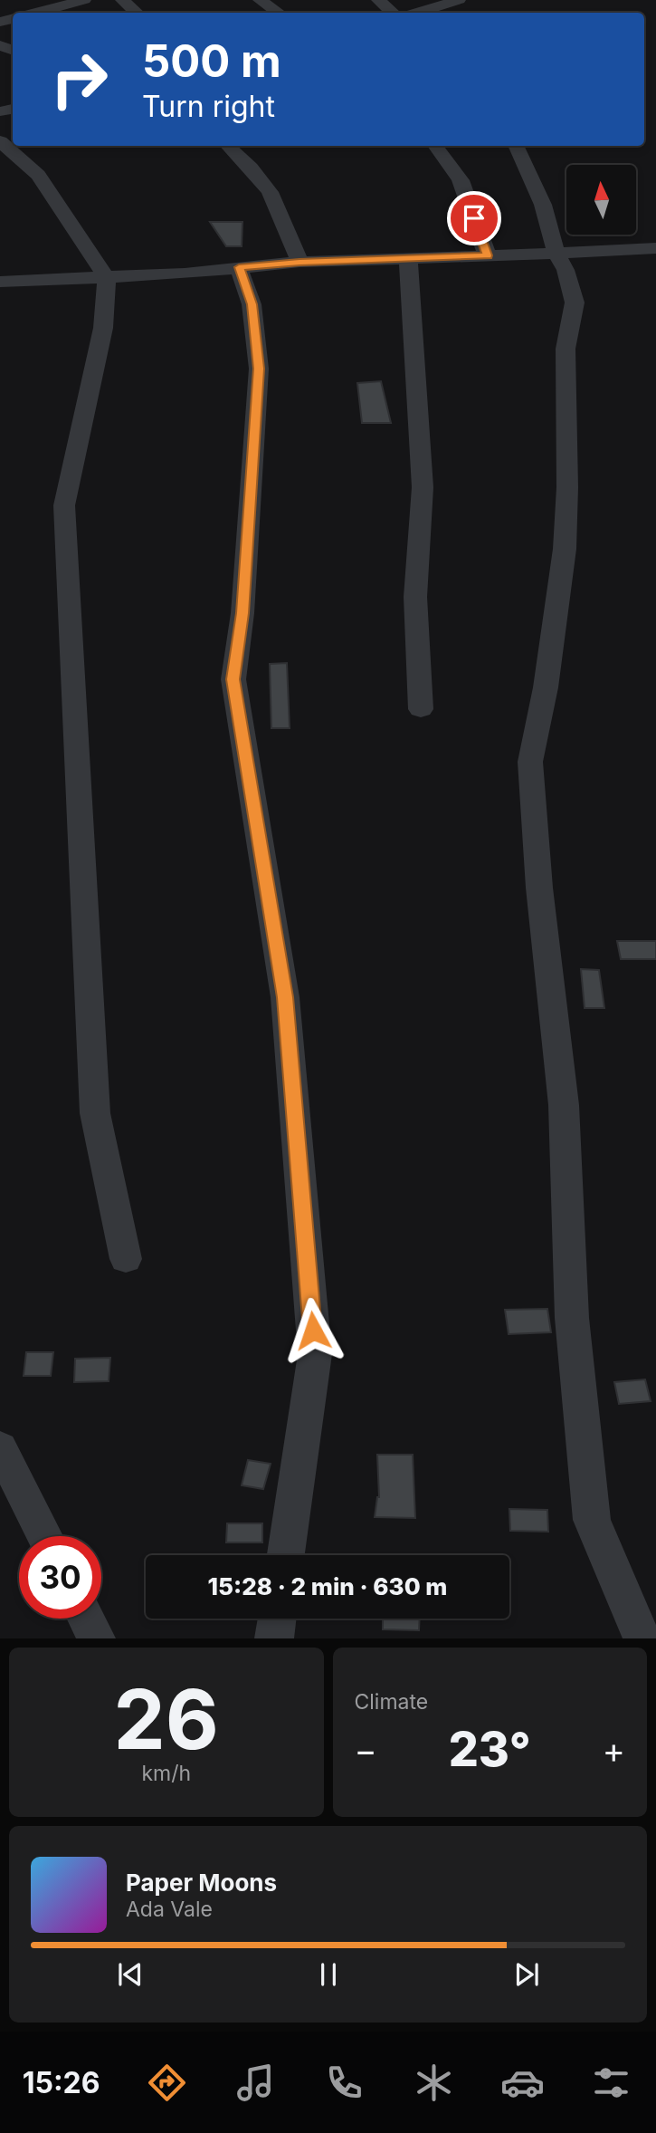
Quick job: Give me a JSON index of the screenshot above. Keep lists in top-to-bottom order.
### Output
{
  "north": "top",
  "page": {
    "turn": ["500 m", "Turn right"],
    "limit": "30",
    "trip": "15:28 · 2 min · 630 m",
    "tile": [
      ["26", "km/h"],
      "Climate"
    ],
    "heat": ["−", "23°", "+"],
    "song": ["Paper Moons", "Ada Vale"],
    "tabs": "15:26"
  }
}
